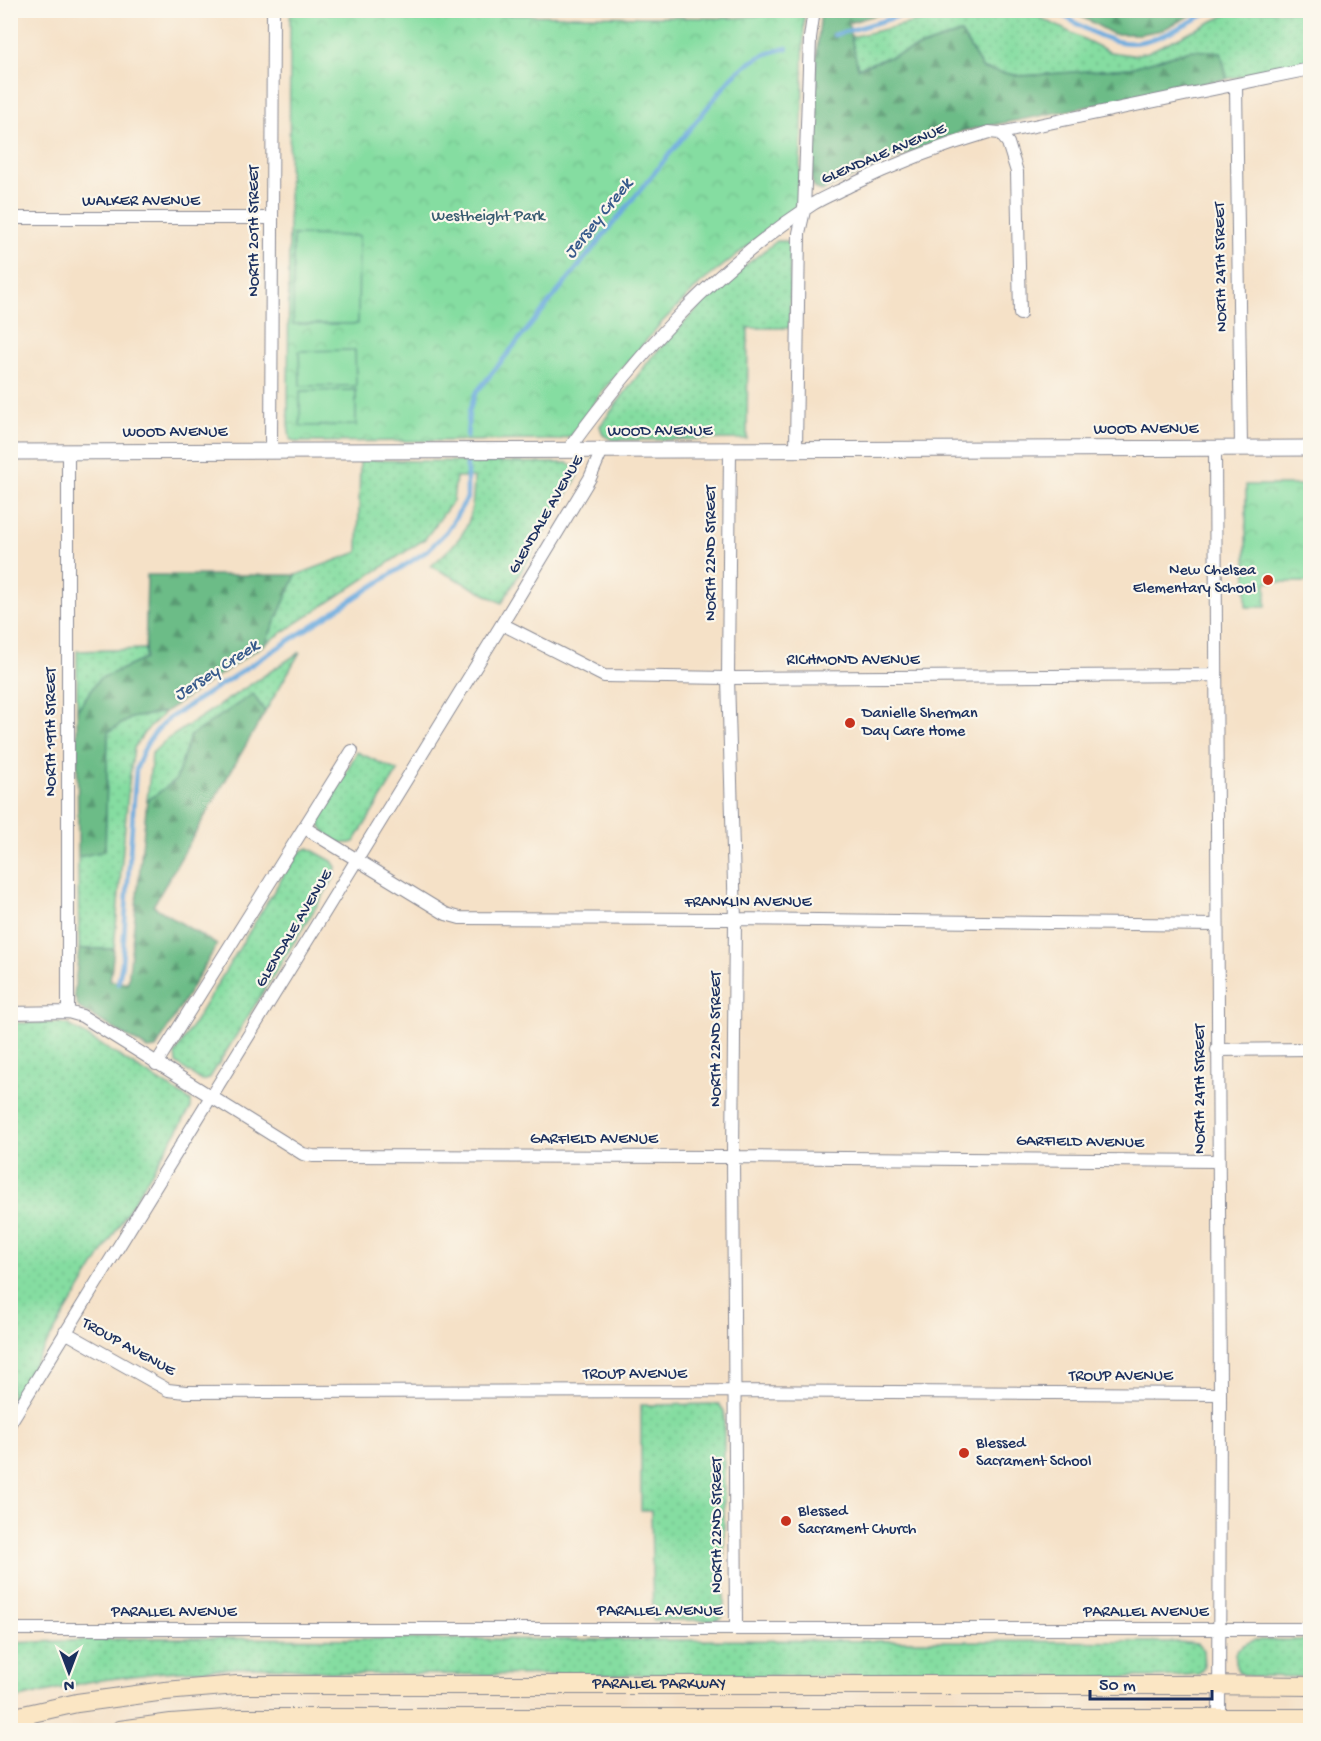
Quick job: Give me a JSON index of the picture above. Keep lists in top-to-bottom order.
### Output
{
  "streets": {
    "main road": ["PARALLEL PARKWAY"],
    "street": [
      "GLENDALE AVENUE",
      "WALKER AVENUE",
      "NORTH 20TH STREET",
      "NORTH 24TH STREET",
      "WOOD AVENUE",
      "NORTH 22ND STREET",
      "RICHMOND AVENUE",
      "NORTH 19TH STREET",
      "FRANKLIN AVENUE",
      "GARFIELD AVENUE",
      "TROUP AVENUE",
      "PARALLEL AVENUE"
    ]
  },
  "crossings": [
    ["GLENDALE AVENUE", "NORTH 24TH STREET"],
    ["GLENDALE AVENUE", "WOOD AVENUE"],
    ["GLENDALE AVENUE", "RICHMOND AVENUE"],
    ["GLENDALE AVENUE", "FRANKLIN AVENUE"],
    ["GLENDALE AVENUE", "GARFIELD AVENUE"],
    ["GLENDALE AVENUE", "TROUP AVENUE"],
    ["WALKER AVENUE", "NORTH 20TH STREET"],
    ["NORTH 20TH STREET", "WOOD AVENUE"],
    ["NORTH 24TH STREET", "WOOD AVENUE"],
    ["NORTH 24TH STREET", "RICHMOND AVENUE"],
    ["NORTH 24TH STREET", "FRANKLIN AVENUE"],
    ["NORTH 24TH STREET", "GARFIELD AVENUE"],
    ["NORTH 24TH STREET", "TROUP AVENUE"],
    ["NORTH 24TH STREET", "PARALLEL AVENUE"],
    ["NORTH 24TH STREET", "PARALLEL PARKWAY"],
    ["WOOD AVENUE", "NORTH 22ND STREET"],
    ["WOOD AVENUE", "NORTH 19TH STREET"],
    ["NORTH 22ND STREET", "RICHMOND AVENUE"],
    ["NORTH 22ND STREET", "FRANKLIN AVENUE"],
    ["NORTH 22ND STREET", "GARFIELD AVENUE"],
    ["NORTH 22ND STREET", "TROUP AVENUE"],
    ["NORTH 22ND STREET", "PARALLEL AVENUE"],
    ["NORTH 19TH STREET", "GARFIELD AVENUE"]
  ],
  "water": ["Jersey Creek"],
  "parks": ["Westheight Park"],
  "places": [
    "New Chelsea Elementary School",
    "Danielle Sherman Day Care Home",
    "Blessed Sacrament School",
    "Blessed Sacrament Church"
  ],
  "scale_bar": "50 m",
  "north": "bottom"
}
